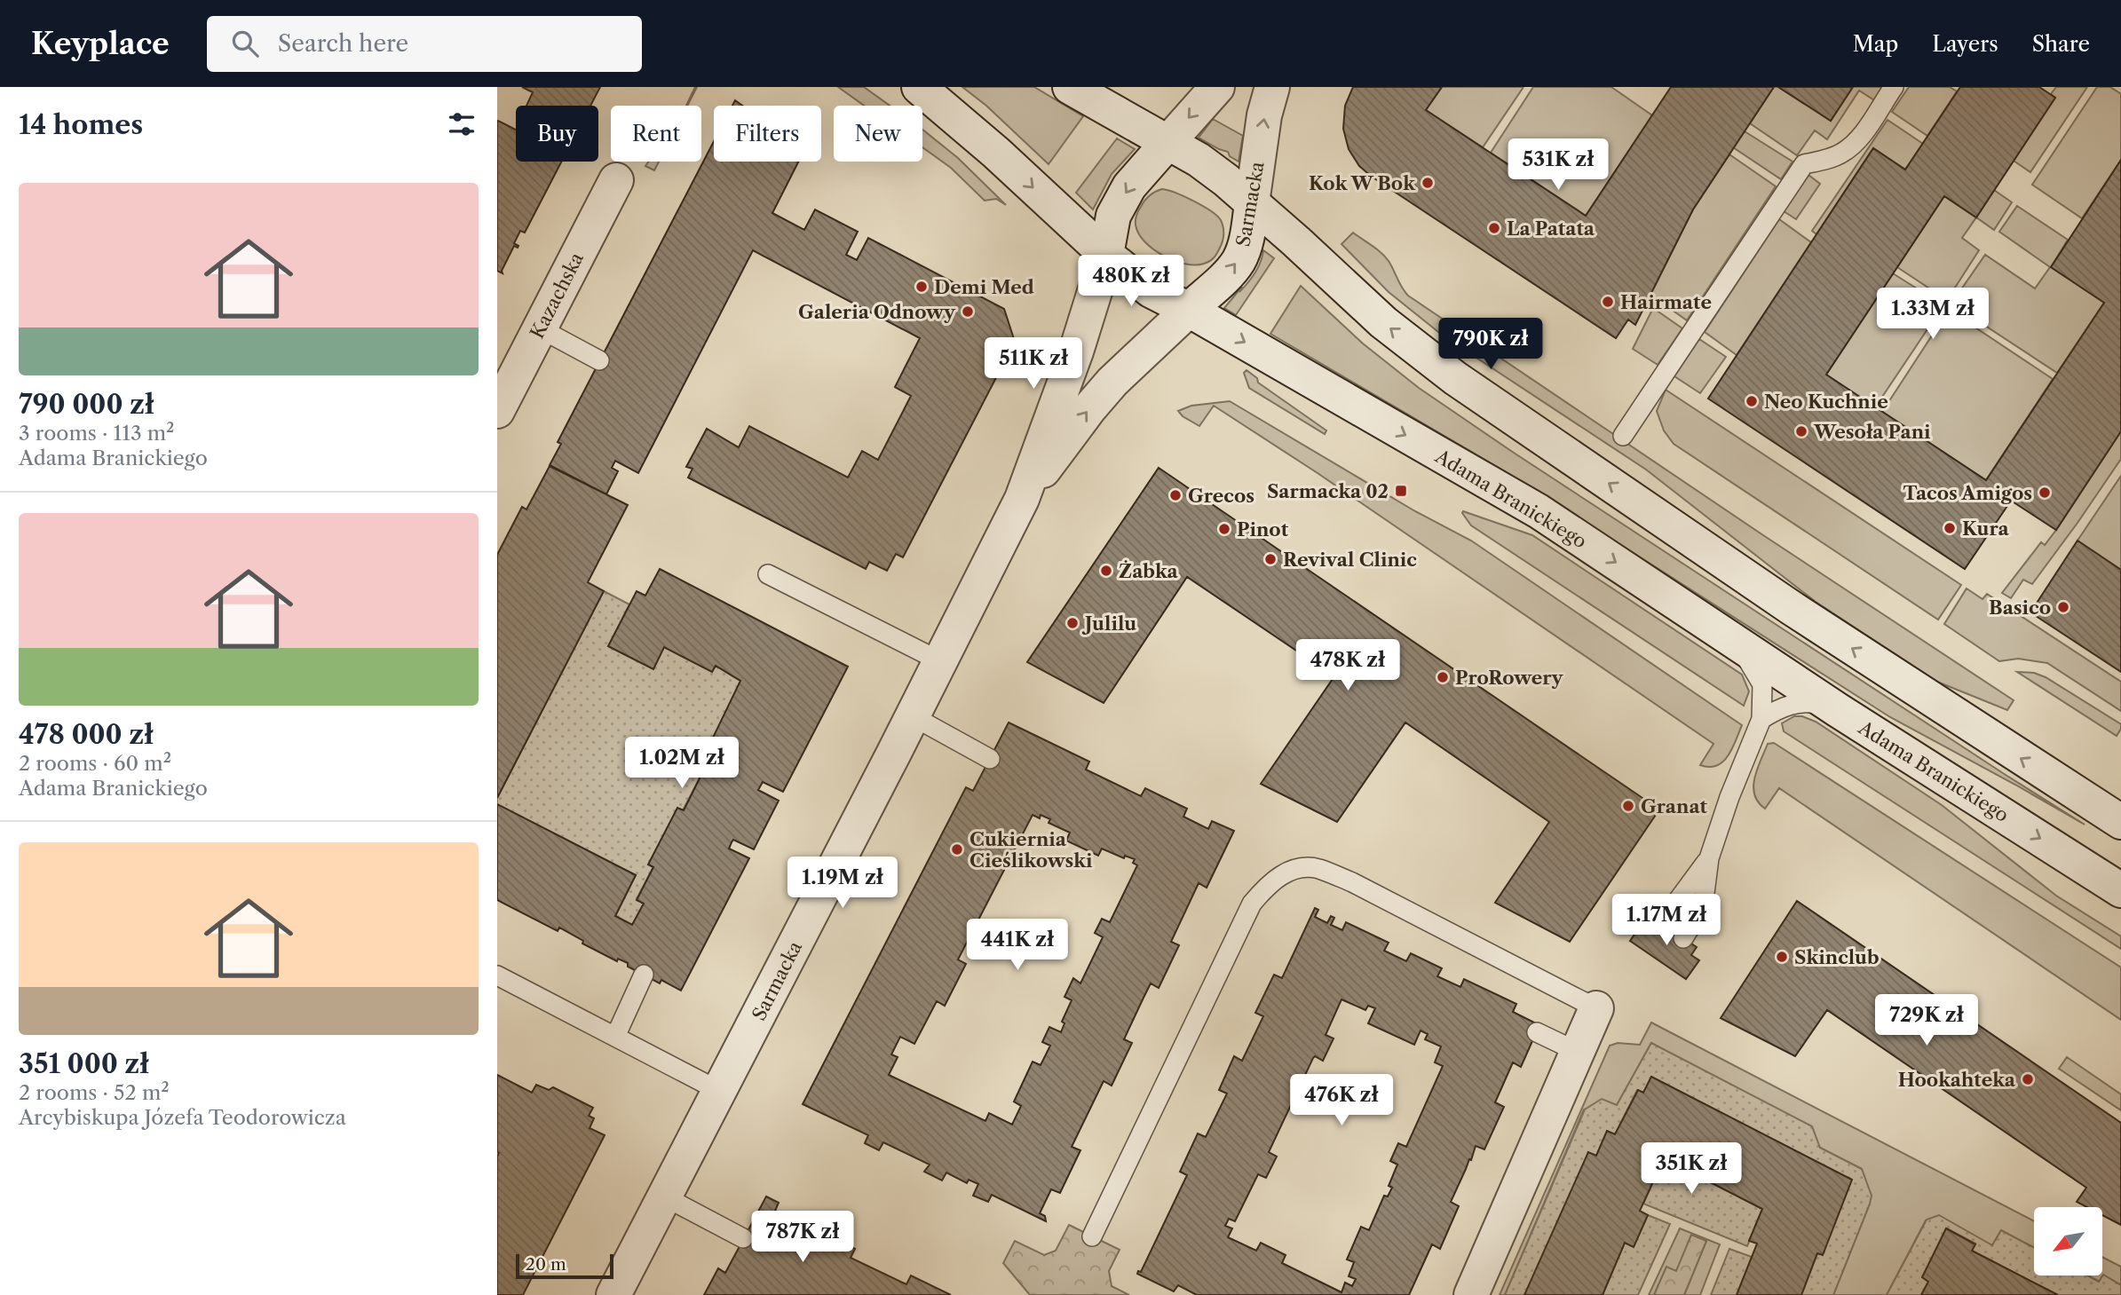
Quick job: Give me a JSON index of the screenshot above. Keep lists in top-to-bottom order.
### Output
{
  "streets": {
    "main road": ["Sarmacka", "Kazachska", "Adama Branickiego"]
  },
  "crossings": [
    ["Sarmacka", "Adama Branickiego"]
  ],
  "places": {
    "other": [
      "Kok W Bok",
      "La Patata",
      "Demi Med",
      "Hairmate",
      "Galeria Odnowy",
      "Neo Kuchnie",
      "Wesoła Pani",
      "Tacos Amigos",
      "Grecos",
      "Kura",
      "Pinot",
      "Revival Clinic",
      "Żabka",
      "Basico",
      "Julilu",
      "ProRowery",
      "Granat",
      "Cukiernia Cieślikowski",
      "Skinclub",
      "Hookahteka"
    ],
    "transit": ["Sarmacka 02"]
  },
  "scale_bar": "20 m",
  "north": "bottom left",
  "page": {
    "header": "Keyplace",
    "search": "Search here",
    "nav": ["Map", "Layers", "Share"],
    "heading": "14 homes",
    "chip": [
      "Buy",
      "Rent",
      "Filters",
      "New"
    ],
    "price": [
      "531K zł",
      "480K zł",
      "1.33M zł",
      "790K zł",
      "511K zł",
      "478K zł",
      "1.02M zł",
      "1.19M zł",
      "1.17M zł",
      "441K zł",
      "729K zł",
      "476K zł",
      "351K zł",
      "787K zł"
    ],
    "list": [
      {
        "name": "790 000 zł",
        "note": "3 rooms · 113 m² · Adama Branickiego"
      },
      {
        "name": "478 000 zł",
        "note": "2 rooms · 60 m² · Adama Branickiego"
      },
      {
        "name": "351 000 zł",
        "note": "2 rooms · 52 m² · Arcybiskupa Józefa Teodorowicza"
      }
    ],
    "scale": "20 m"
  }
}
